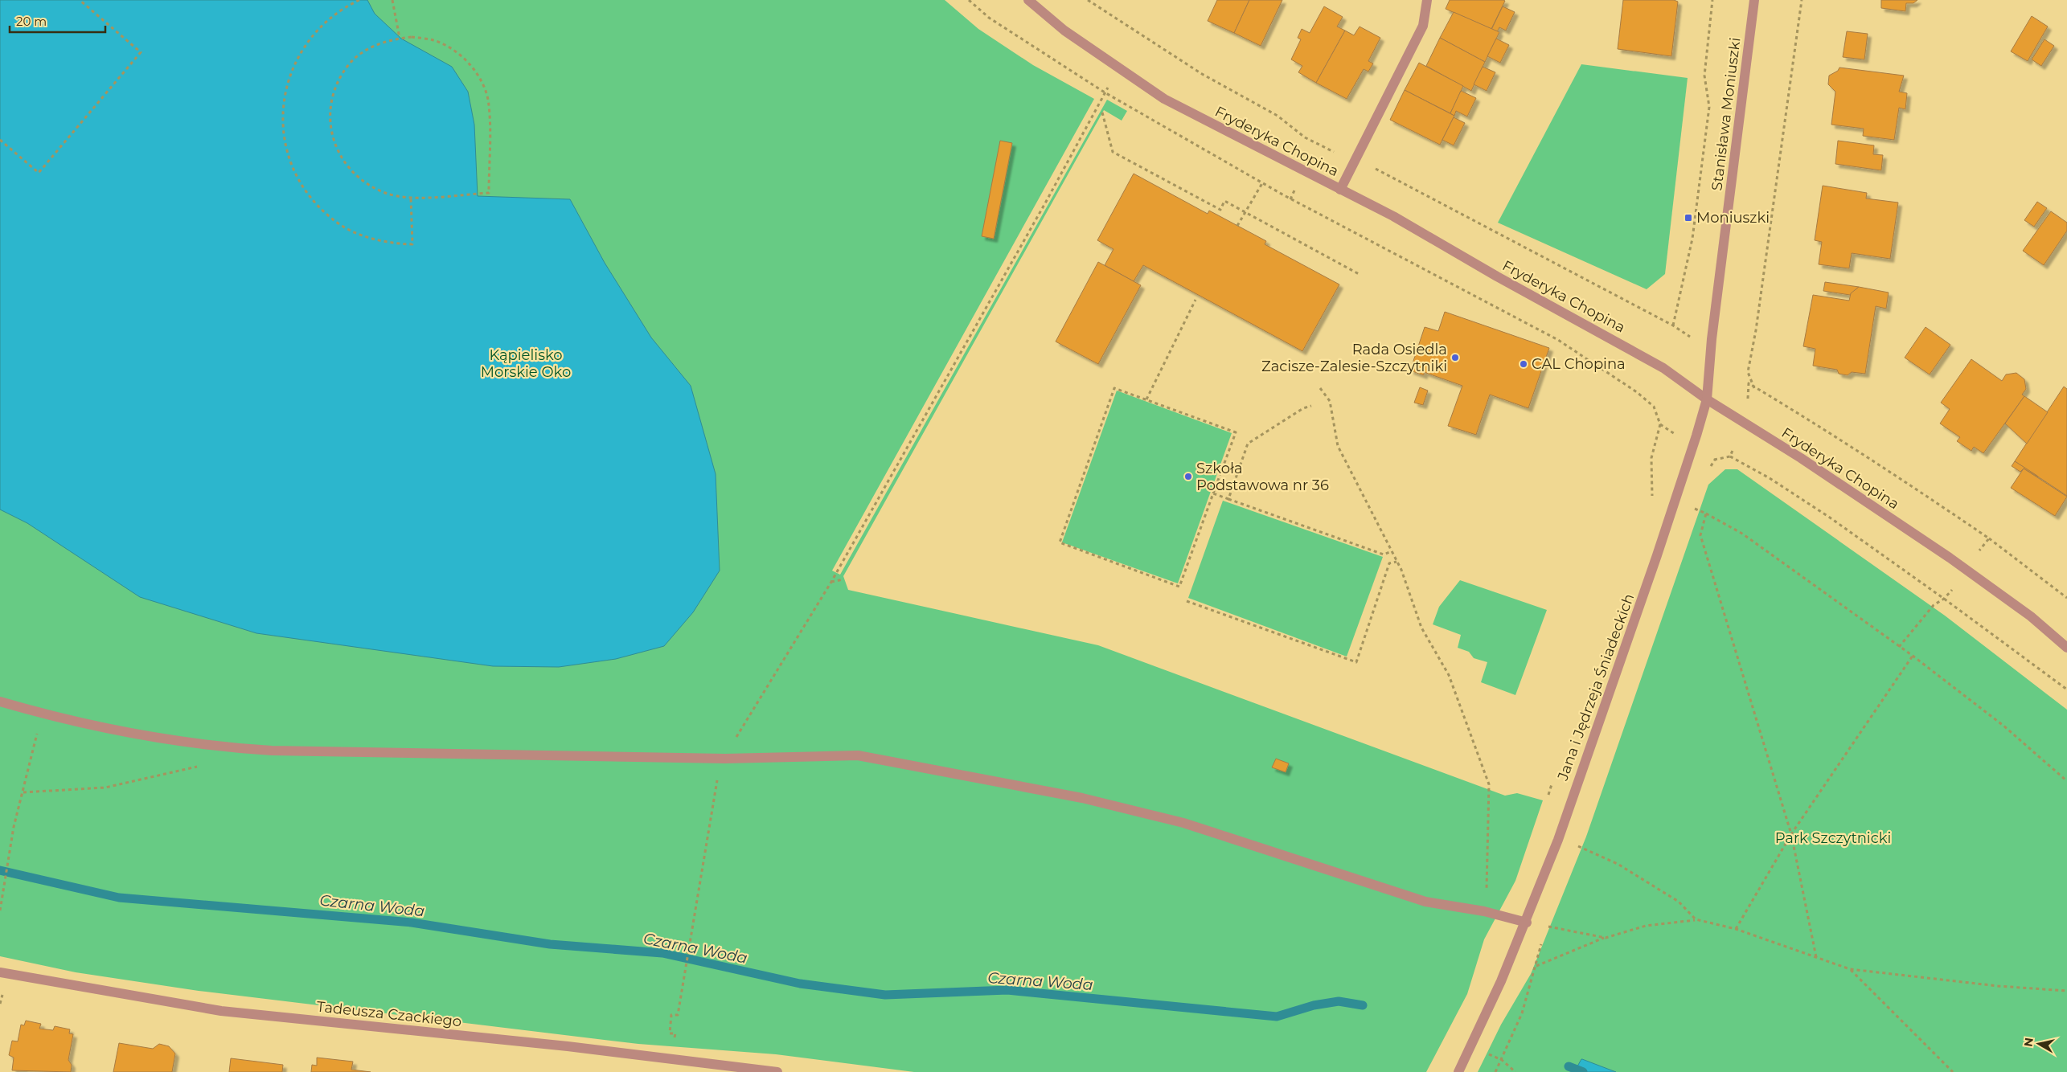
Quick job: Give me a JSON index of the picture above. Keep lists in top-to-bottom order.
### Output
{
  "streets": {
    "street": [
      "Stanisława Moniuszki",
      "Fryderyka Chopina",
      "Jana i Jędrzeja Śniadeckich",
      "Tadeusza Czackiego"
    ]
  },
  "crossings": [
    ["Stanisława Moniuszki", "Fryderyka Chopina"],
    ["Stanisława Moniuszki", "Jana i Jędrzeja Śniadeckich"],
    ["Fryderyka Chopina", "Jana i Jędrzeja Śniadeckich"]
  ],
  "water": ["Czarna Woda"],
  "parks": ["Kąpielisko Morskie Oko", "Park Szczytnicki"],
  "places": {
    "transit": ["Moniuszki"],
    "other": ["Rada Osiedla Zacisze-Zalesie-Szczytniki", "CAL Chopina", "Szkoła Podstawowa nr 36"]
  },
  "scale_bar": "20 m",
  "north": "left"
}
